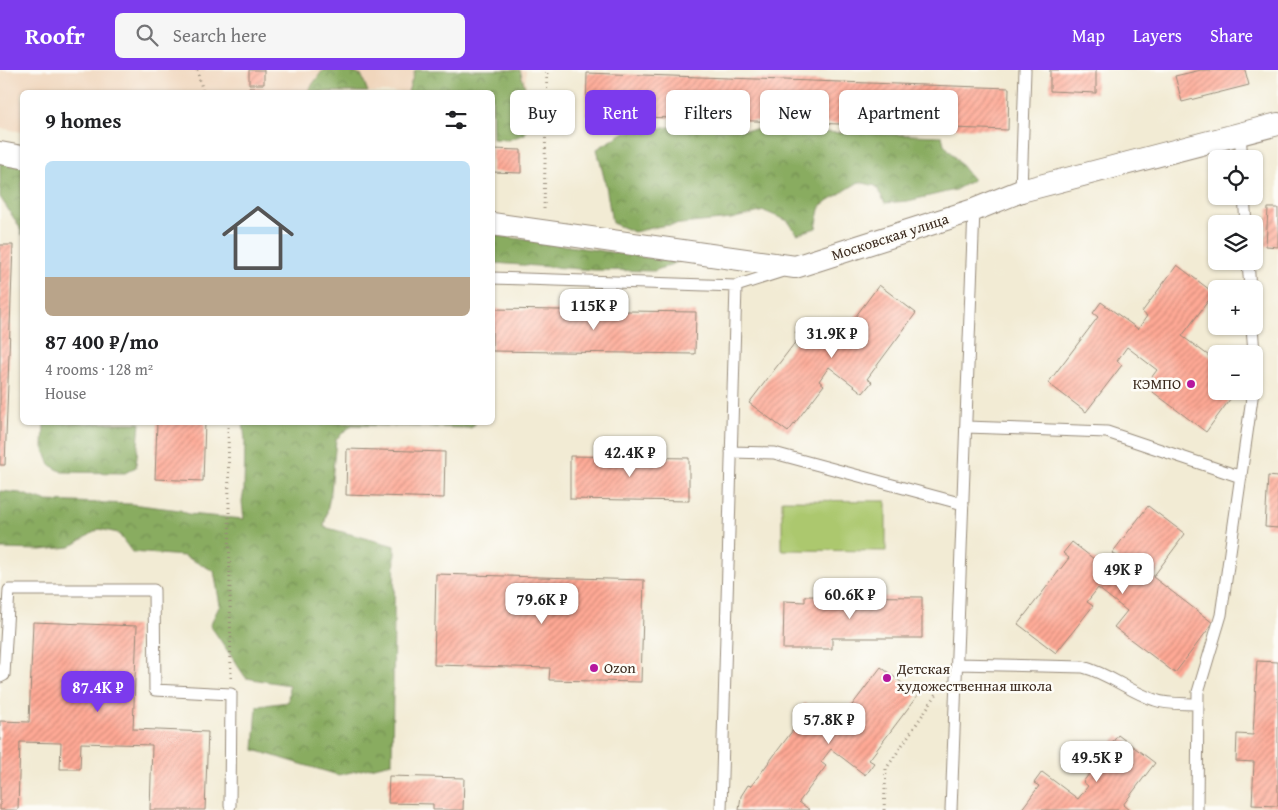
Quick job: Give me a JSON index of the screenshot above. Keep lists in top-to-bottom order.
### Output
{
  "streets": {
    "street": ["Московская улица"]
  },
  "places": ["КЭМПО", "Ozon", "Детская художественная школа"],
  "page": {
    "header": "Roofr",
    "search": "Search here",
    "nav": ["Map", "Layers", "Share"],
    "chip": [
      "Buy",
      "Rent",
      "Filters",
      "New",
      "Apartment"
    ],
    "heading": "9 homes",
    "map_buttons": ["+", "−"],
    "list": [
      {
        "name": "87 400 ₽/mo",
        "note": "4 rooms · 128 m² · House"
      }
    ],
    "price": [
      "115K ₽",
      "31.9K ₽",
      "42.4K ₽",
      "49K ₽",
      "60.6K ₽",
      "79.6K ₽",
      "87.4K ₽",
      "57.8K ₽",
      "49.5K ₽"
    ]
  }
}
